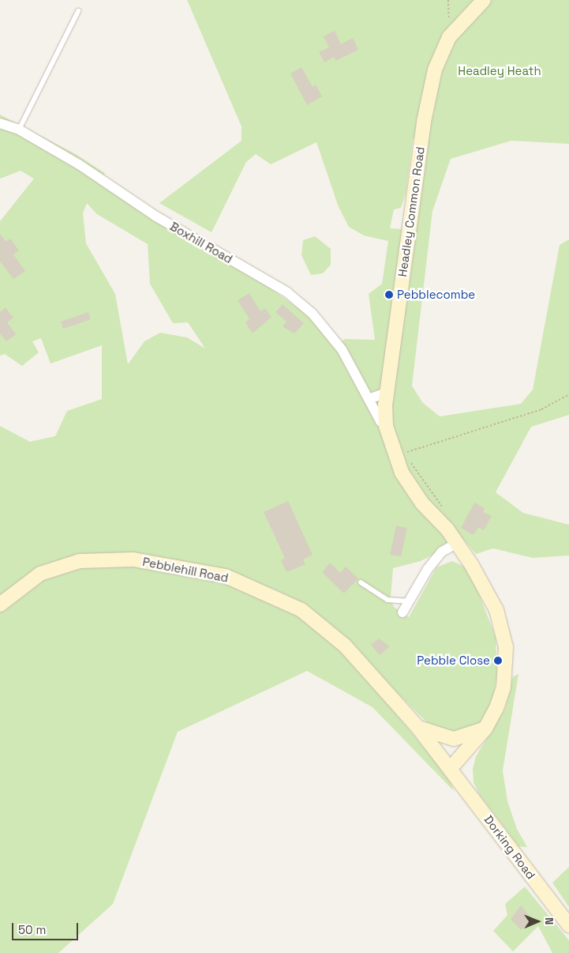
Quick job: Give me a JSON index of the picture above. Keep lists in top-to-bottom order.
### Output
{
  "streets": {
    "main road": ["Headley Common Road", "Pebblehill Road", "Dorking Road"],
    "street": ["Boxhill Road"]
  },
  "crossings": [
    ["Headley Common Road", "Boxhill Road"],
    ["Headley Common Road", "Pebblehill Road"],
    ["Headley Common Road", "Dorking Road"],
    ["Pebblehill Road", "Dorking Road"]
  ],
  "parks": ["Headley Heath"],
  "places": ["Pebblecombe", "Pebble Close"],
  "scale_bar": "50 m",
  "north": "right"
}
